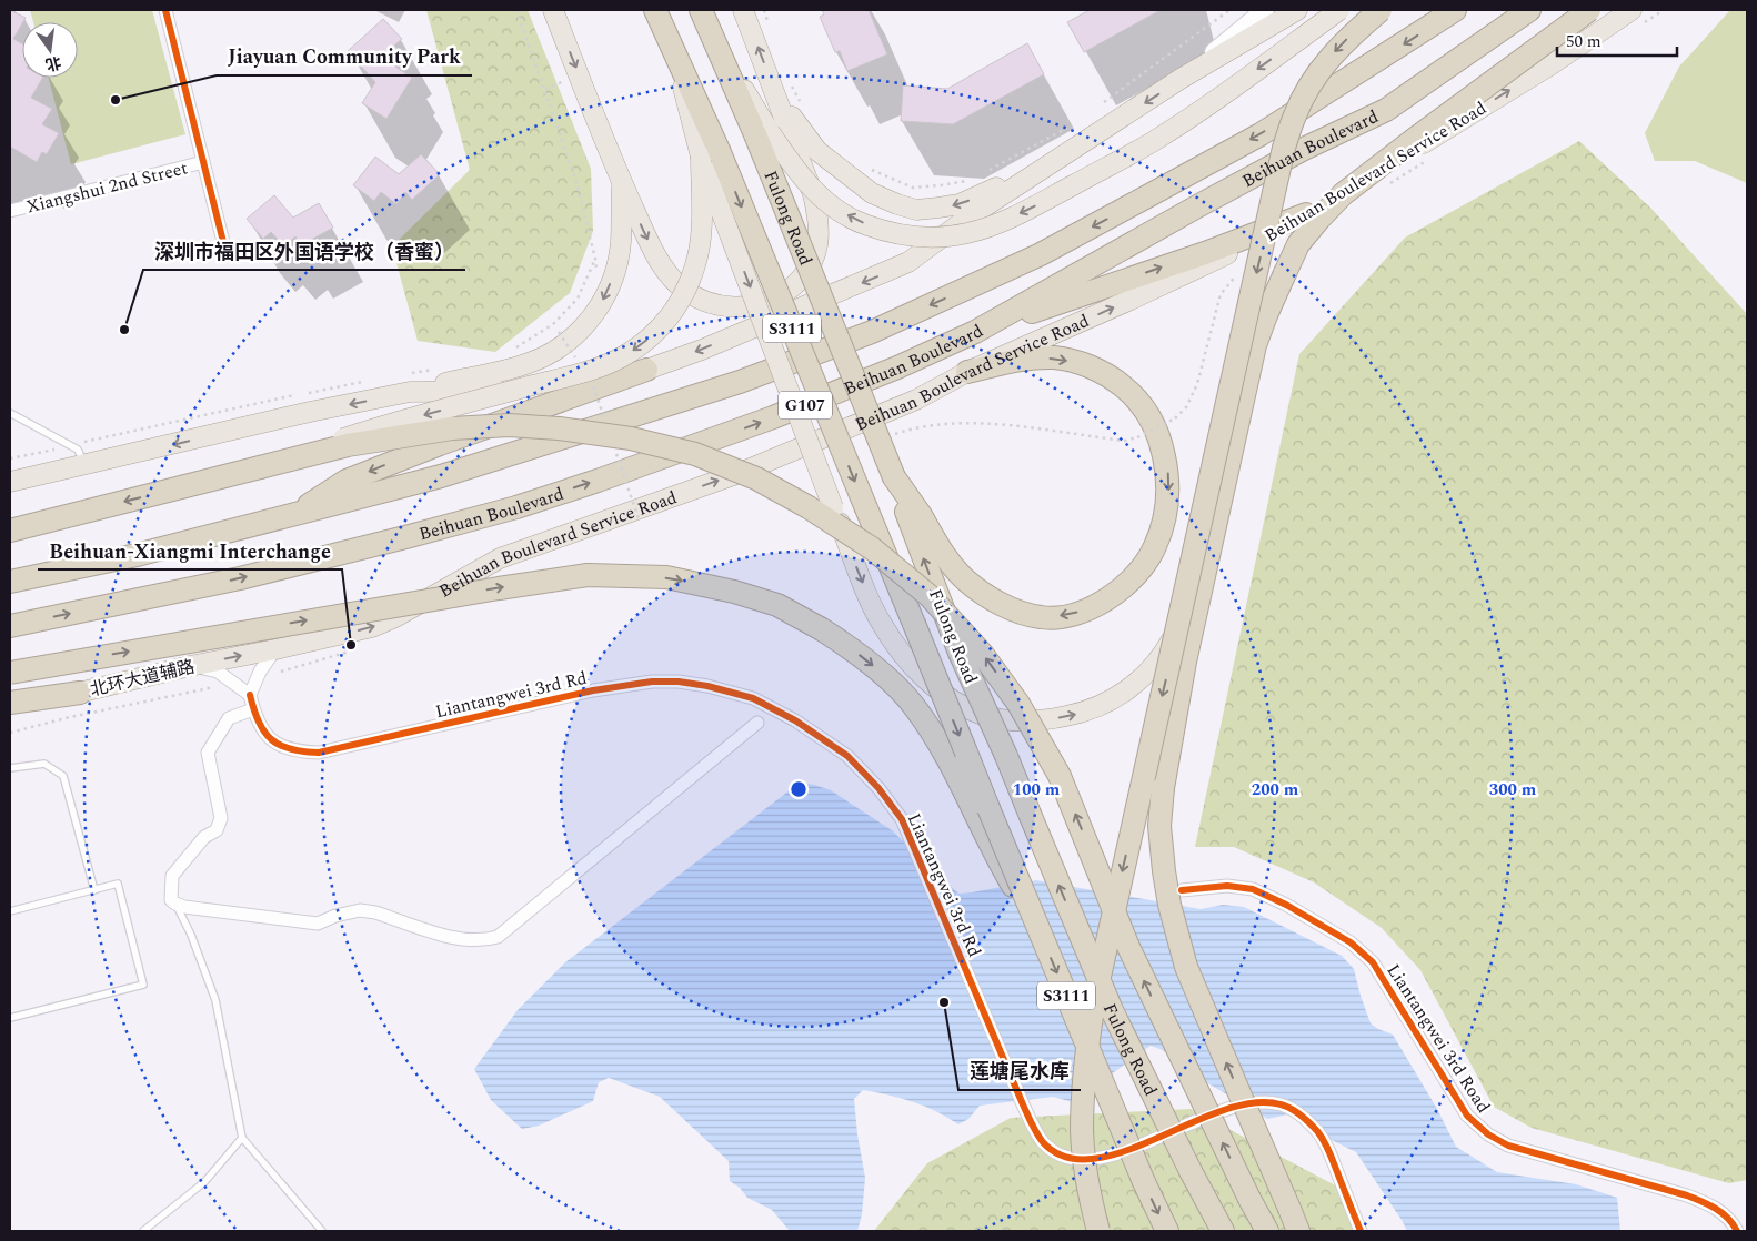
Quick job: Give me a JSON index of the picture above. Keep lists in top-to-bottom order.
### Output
{
  "streets": {
    "highway": [
      "Beihuan Boulevard",
      "Fulong Road",
      "S3111",
      "G107"
    ],
    "main road": ["Beihuan Boulevard Service Road", "北环大道辅路"],
    "street": ["Xiangshui 2nd Street", "Liantangwei 3rd Rd", "Liantangwei 3rd Road"]
  },
  "crossings": [
    ["Beihuan Boulevard Service Road", "北环大道辅路"]
  ],
  "places": [
    "Jiayuan Community Park",
    "深圳市福田区外国语学校（香蜜）",
    "Beihuan-Xiangmi Interchange",
    "莲塘尾水库"
  ],
  "scale_bar": "50 m",
  "north": "bottom",
  "rings": ["100 m", "200 m", "300 m"]
}
